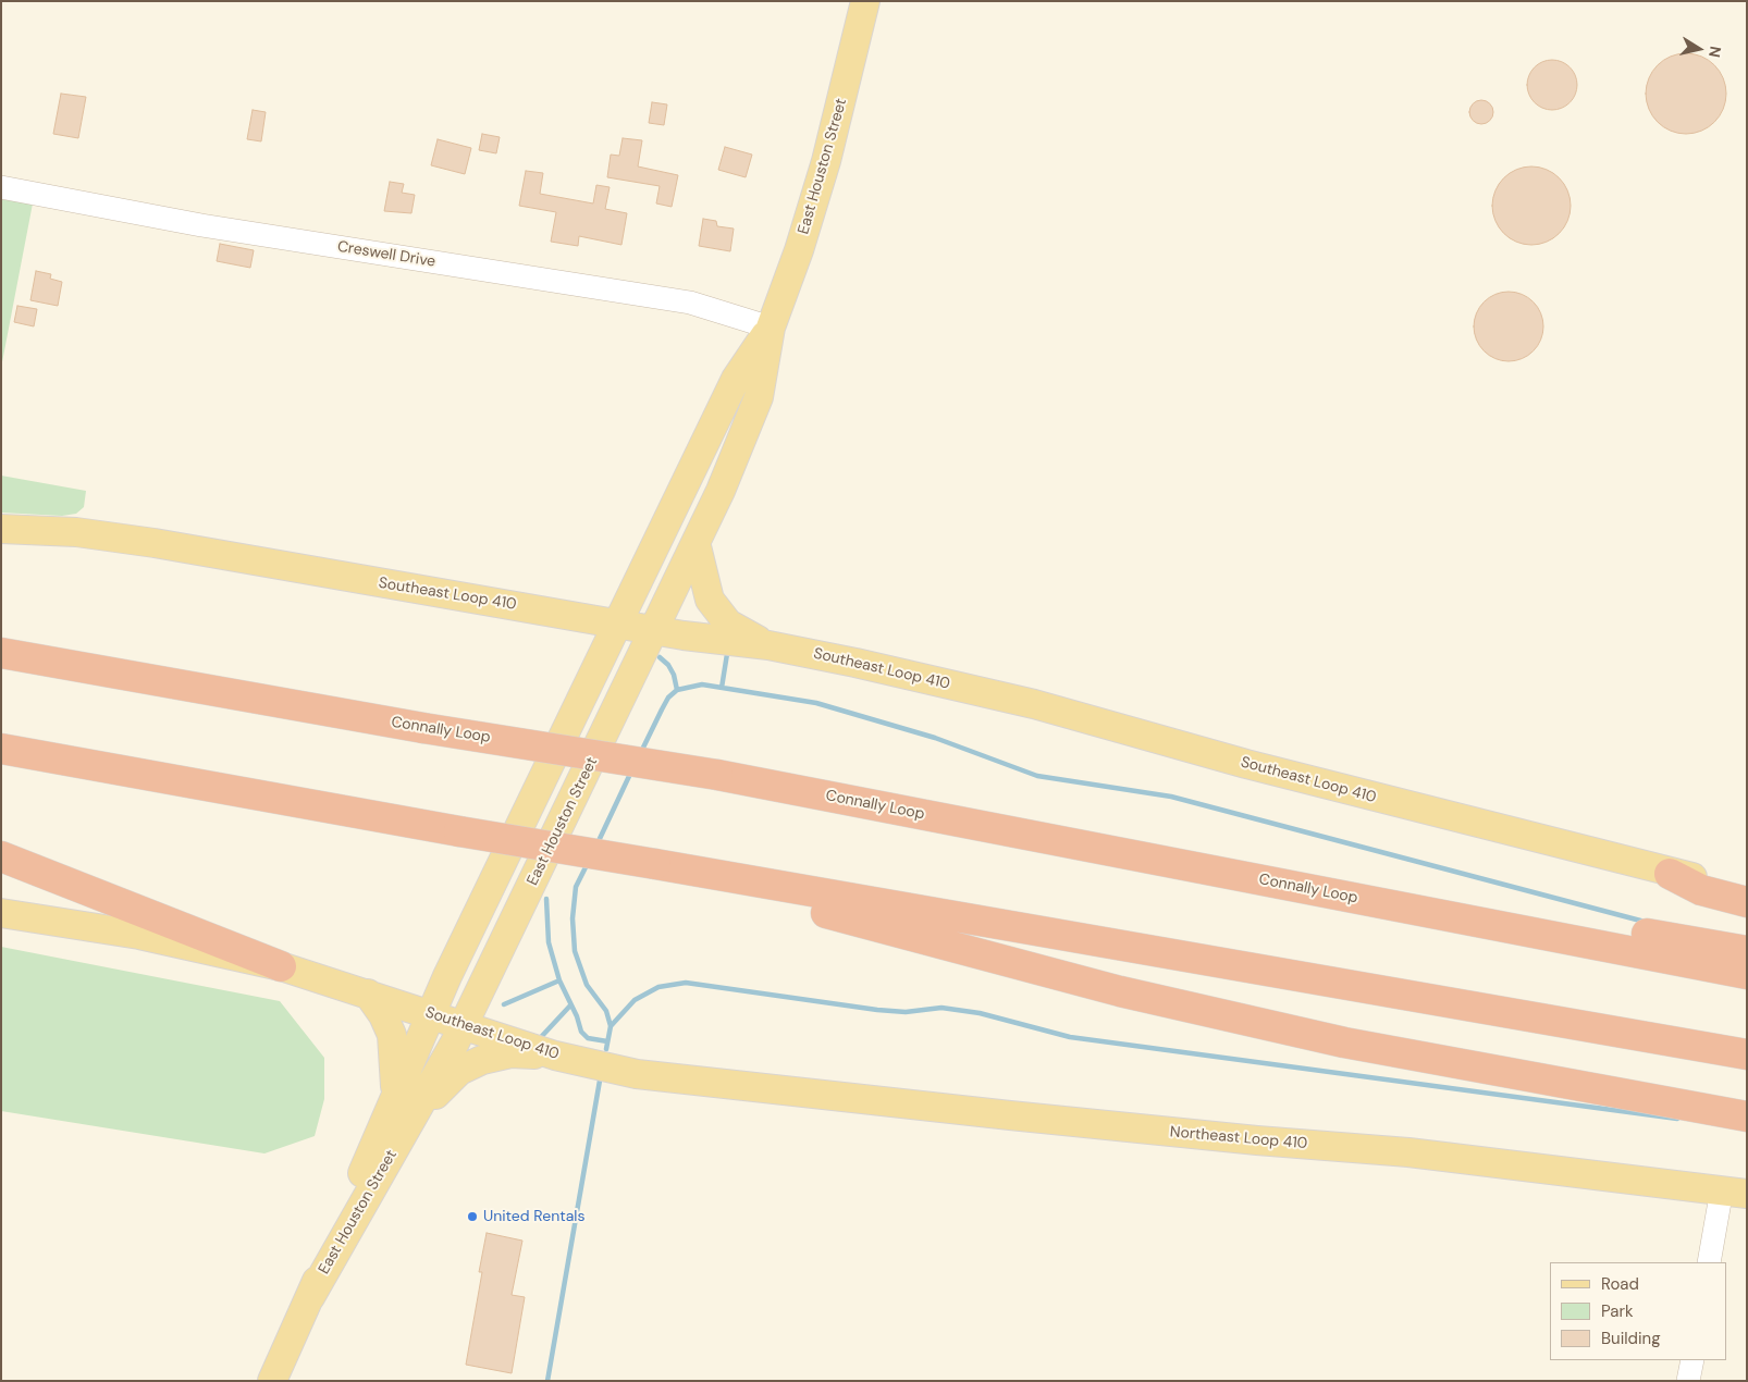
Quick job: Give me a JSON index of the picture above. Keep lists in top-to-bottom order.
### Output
{
  "streets": {
    "highway": ["Connally Loop"],
    "main road": ["East Houston Street", "Southeast Loop 410", "Northeast Loop 410"],
    "street": ["Creswell Drive"]
  },
  "crossings": [
    ["East Houston Street", "Creswell Drive"],
    ["East Houston Street", "Southeast Loop 410"],
    ["Southeast Loop 410", "Northeast Loop 410"]
  ],
  "places": ["United Rentals"],
  "legend": ["Road", "Park", "Building"],
  "north": "right"
}
